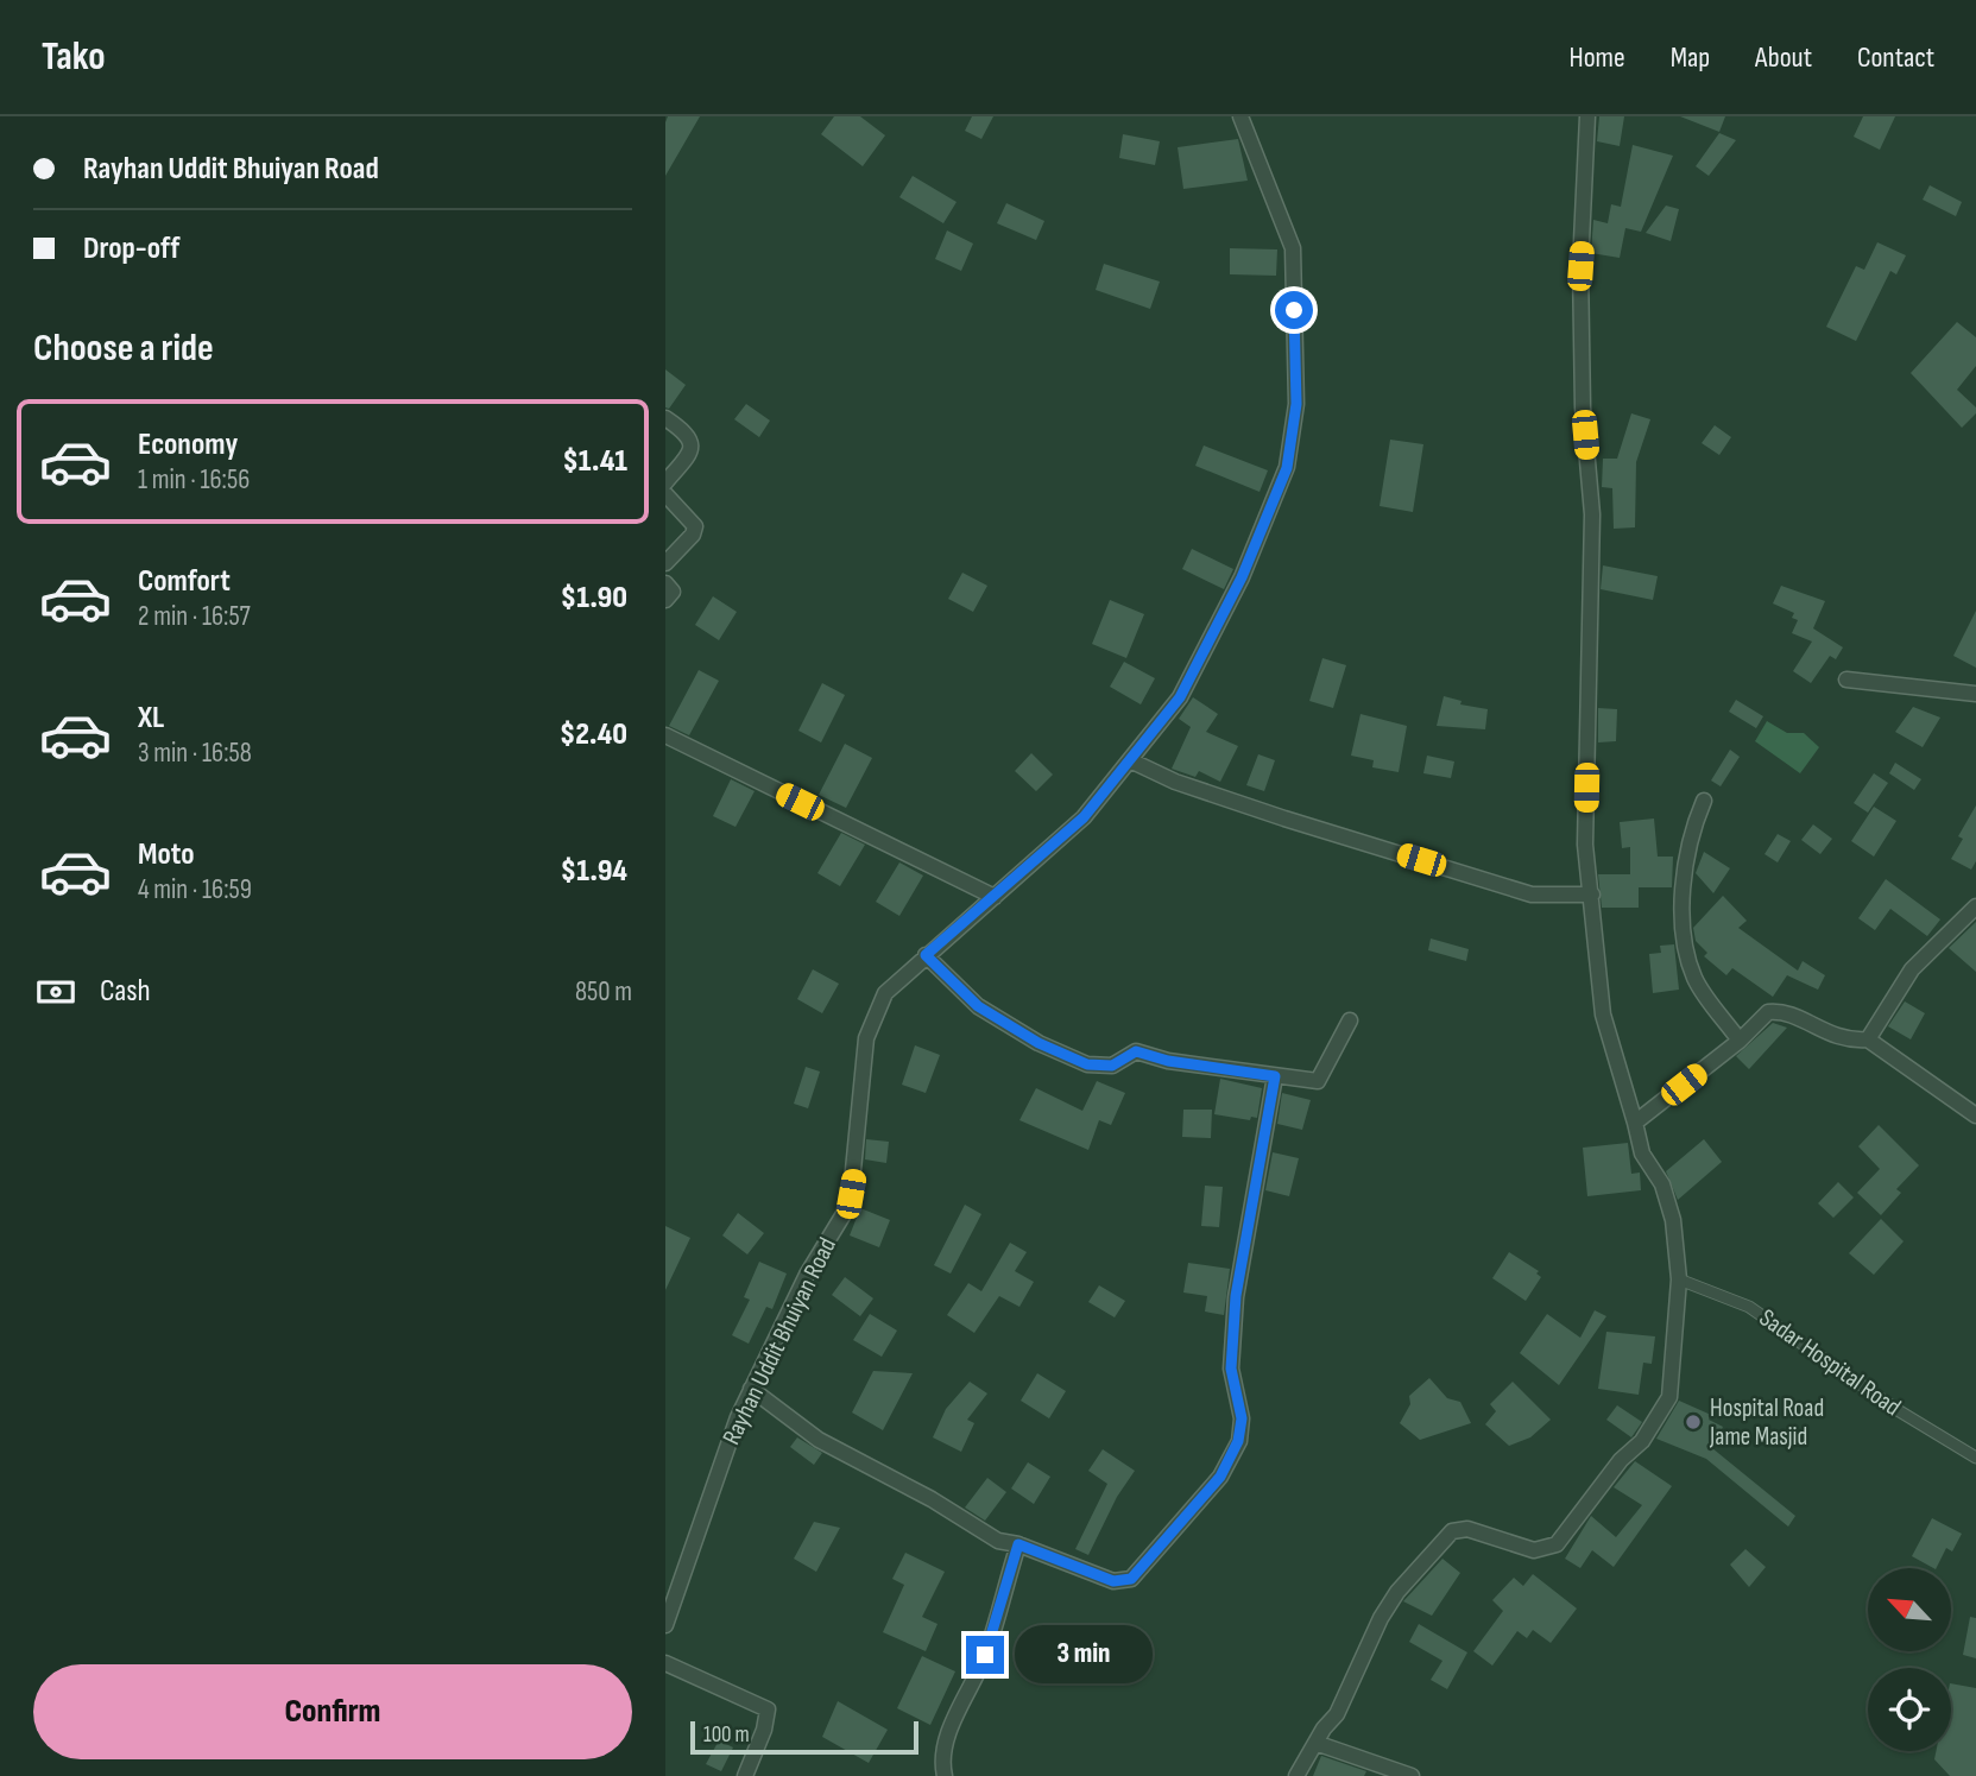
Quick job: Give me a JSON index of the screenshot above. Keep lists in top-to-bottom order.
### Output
{
  "streets": {
    "street": ["Rayhan Uddit Bhuiyan Road", "Sadar Hospital Road"]
  },
  "places": ["Hospital Road Jame Masjid"],
  "scale_bar": "100 m",
  "north": "top left",
  "page": {
    "header": "Tako",
    "nav": [
      "Home",
      "Map",
      "About",
      "Contact"
    ],
    "banner": ["Rayhan Uddit Bhuiyan Road", "Drop-off"],
    "heading": "Choose a ride",
    "list": [
      {
        "name": "Economy",
        "note": "1 min · 16:56",
        "value": "$1.41"
      },
      {
        "name": "Comfort",
        "note": "2 min · 16:57",
        "value": "$1.90"
      },
      {
        "name": "XL",
        "note": "3 min · 16:58",
        "value": "$2.40"
      },
      {
        "name": "Moto",
        "note": "4 min · 16:59",
        "value": "$1.94"
      }
    ],
    "pay": ["Cash", "850 m"],
    "bubble": "3 min",
    "buttons": "Confirm",
    "scale": "100 m"
  }
}
